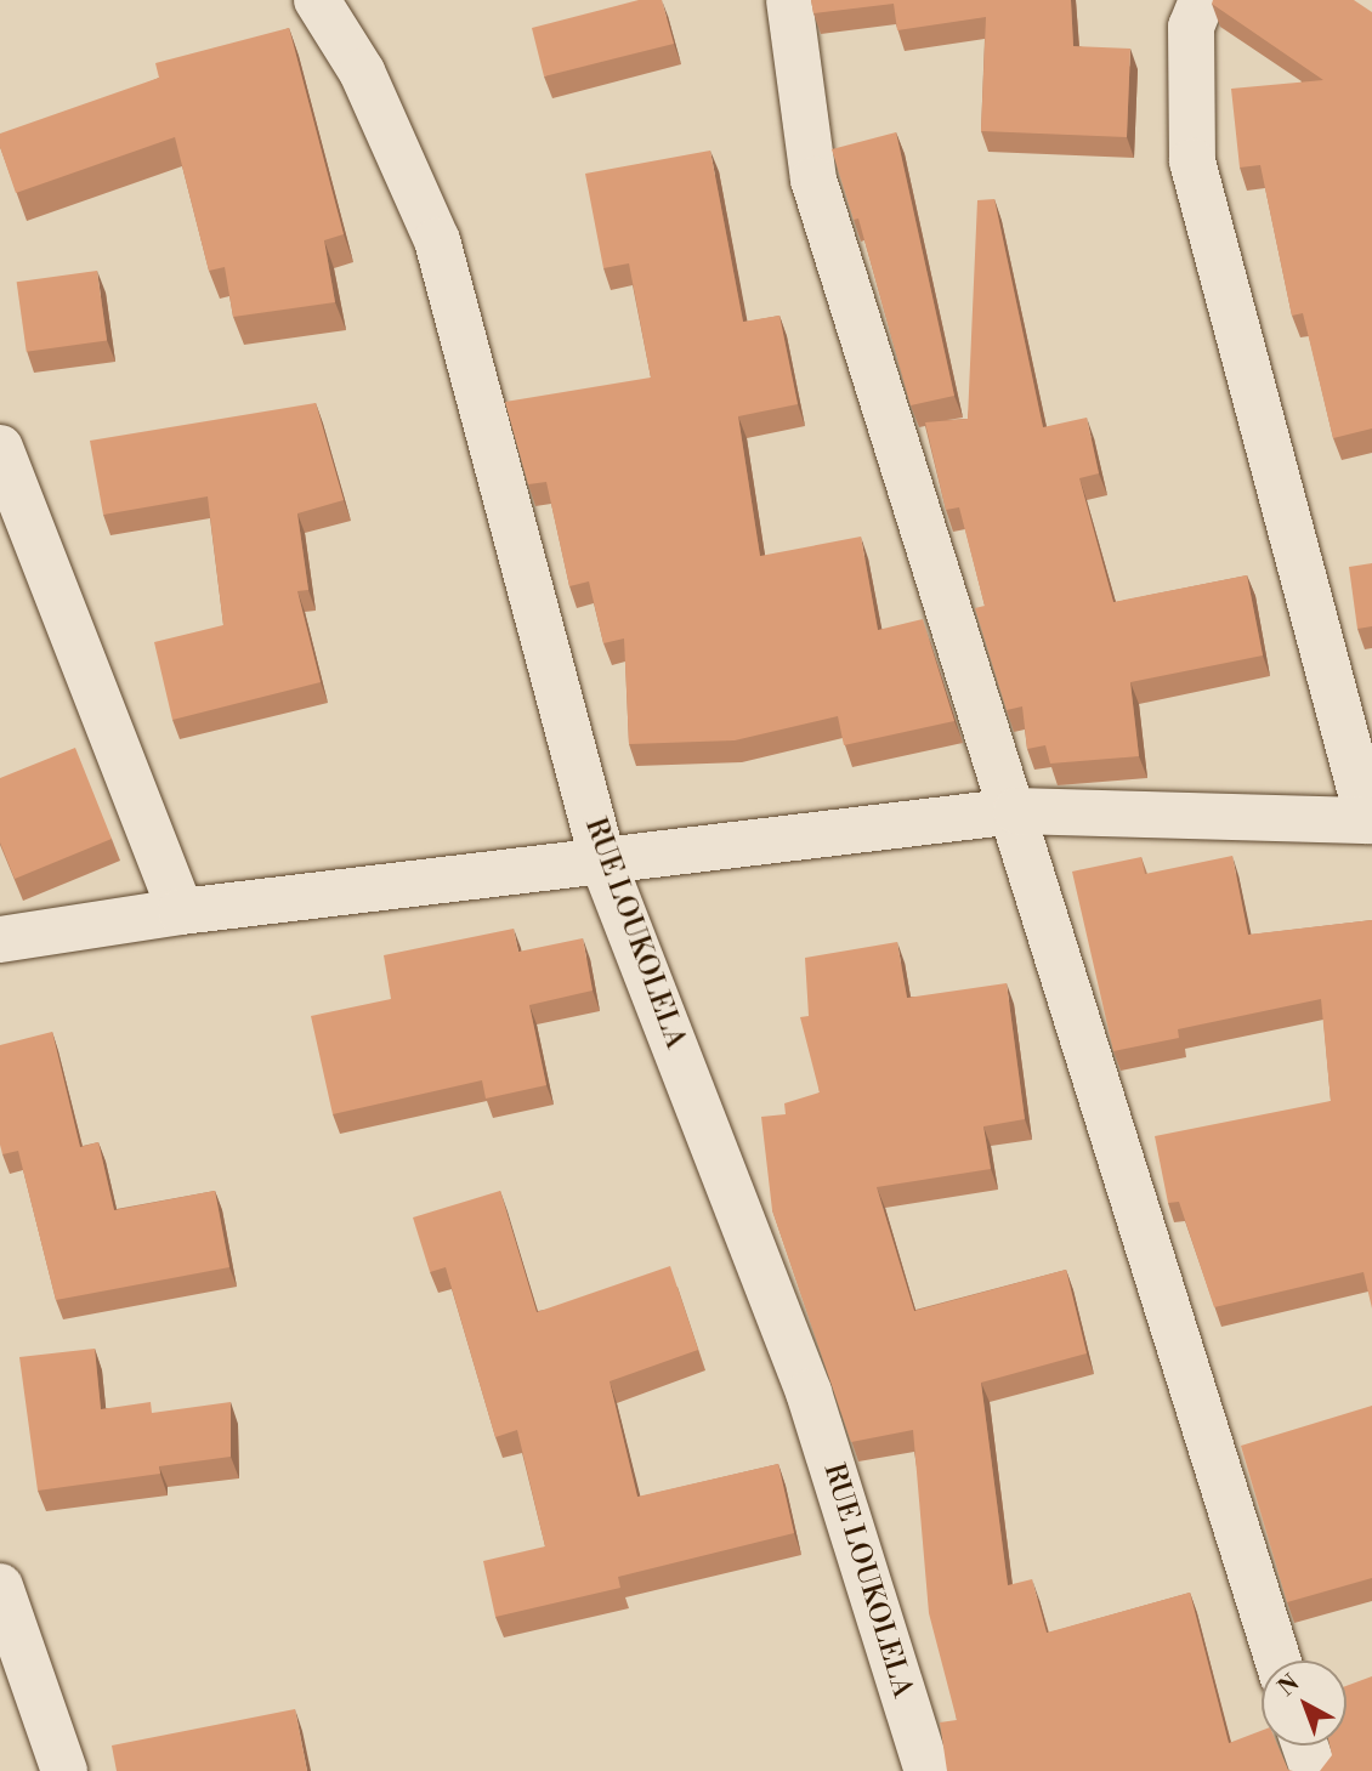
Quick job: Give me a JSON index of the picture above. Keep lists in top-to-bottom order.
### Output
{
  "streets": {
    "street": ["RUE LOUKOLELA"]
  },
  "north": "top left"
}
